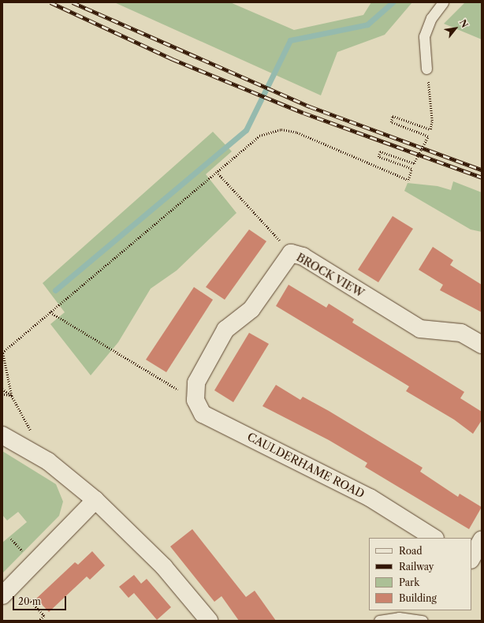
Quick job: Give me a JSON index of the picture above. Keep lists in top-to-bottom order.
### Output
{
  "streets": {
    "street": ["BROCK VIEW", "CAULDERHAME ROAD"]
  },
  "crossings": [
    ["BROCK VIEW", "CAULDERHAME ROAD"]
  ],
  "legend": [
    "Road",
    "Railway",
    "Park",
    "Building"
  ],
  "scale_bar": "20 m",
  "north": "top right"
}
